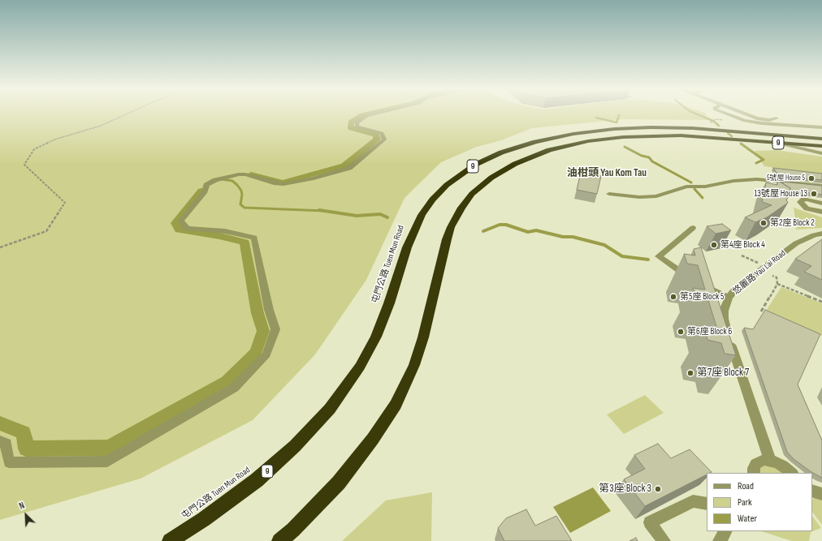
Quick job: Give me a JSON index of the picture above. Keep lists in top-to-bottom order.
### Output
{
  "streets": {
    "highway": ["9", "屯門公路 Tuen Mun Road"],
    "street": ["悠麗路 Yau Lai Road"]
  },
  "districts": ["油柑頭 Yau Kom Tau"],
  "places": [
    "5號屋 House 5",
    "13號屋 House 13",
    "第2座 Block 2",
    "第4座 Block 4",
    "第5座 Block 5",
    "第6座 Block 6",
    "第7座 Block 7",
    "第3座 Block 3"
  ],
  "legend": ["Road", "Park", "Water"],
  "north": "top left"
}
